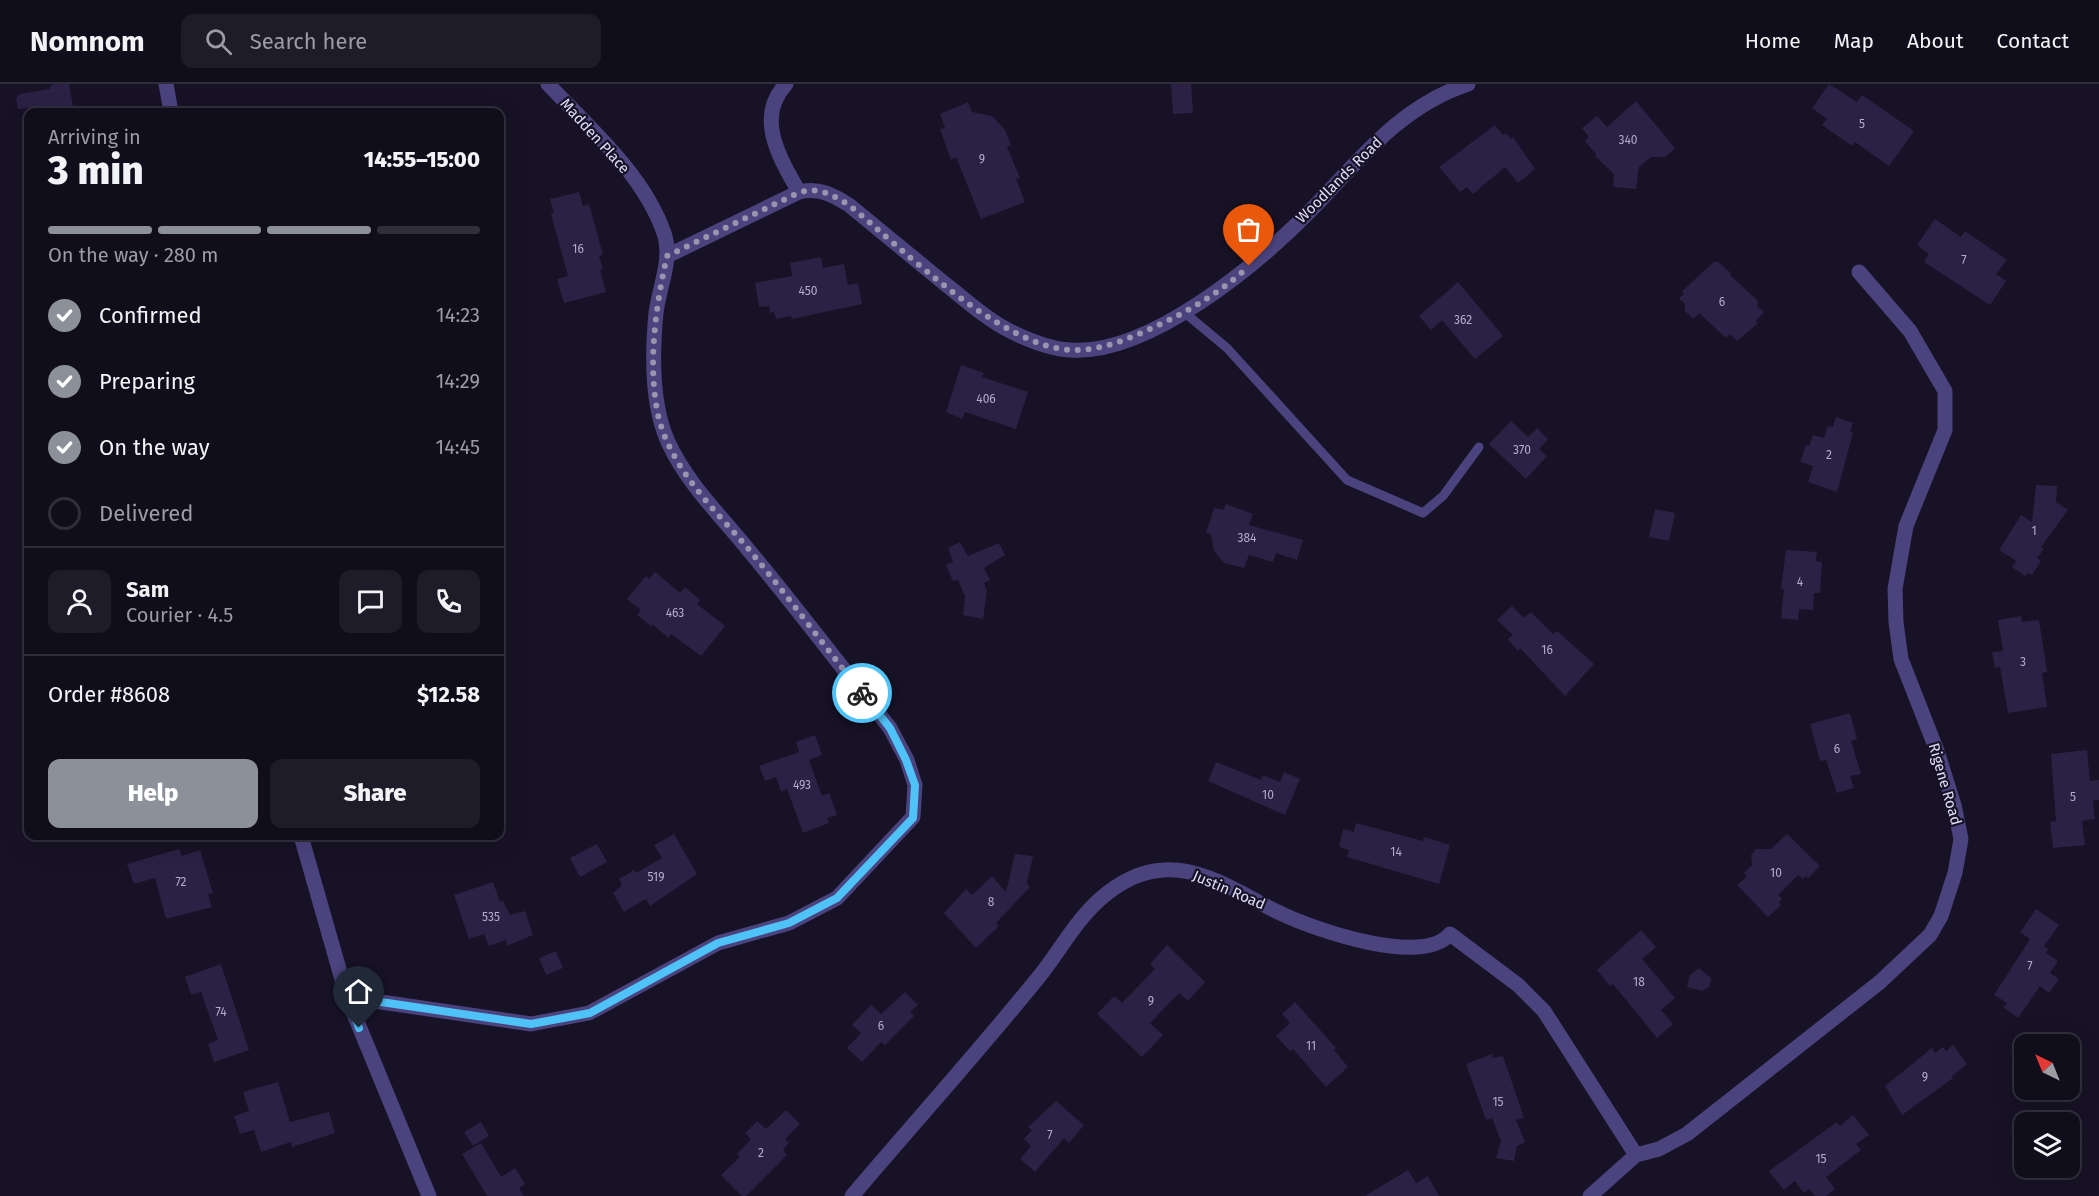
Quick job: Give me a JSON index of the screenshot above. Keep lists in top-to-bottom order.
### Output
{
  "streets": {
    "street": [
      "Madden Place",
      "Woodlands Road",
      "Rigene Road",
      "Justin Road"
    ]
  },
  "crossings": [
    ["Madden Place", "Woodlands Road"],
    ["Rigene Road", "Justin Road"]
  ],
  "house_numbers": [
    "5",
    "340",
    "9",
    "16",
    "7",
    "450",
    "6",
    "362",
    "406",
    "370",
    "2",
    "1",
    "384",
    "4",
    "463",
    "16",
    "3",
    "6",
    "493",
    "10",
    "5",
    "14",
    "10",
    "519",
    "72",
    "8",
    "535",
    "7",
    "18",
    "9",
    "74",
    "6",
    "11",
    "9",
    "15",
    "7",
    "2",
    "15"
  ],
  "north": "top left",
  "page": {
    "header": "Nomnom",
    "search": "Search here",
    "nav": [
      "Home",
      "Map",
      "About",
      "Contact"
    ],
    "heading": ["3 min", "Arriving in", "14:55–15:00"],
    "panel": [
      "Sam",
      "Courier · 4.5",
      "Order #8608",
      "$12.58"
    ],
    "bar": "On the way · 280 m",
    "list": [
      ["Confirmed", "14:23"],
      ["Preparing", "14:29"],
      ["On the way", "14:45"],
      "Delivered"
    ],
    "buttons": ["Help", "Share"]
  }
}
